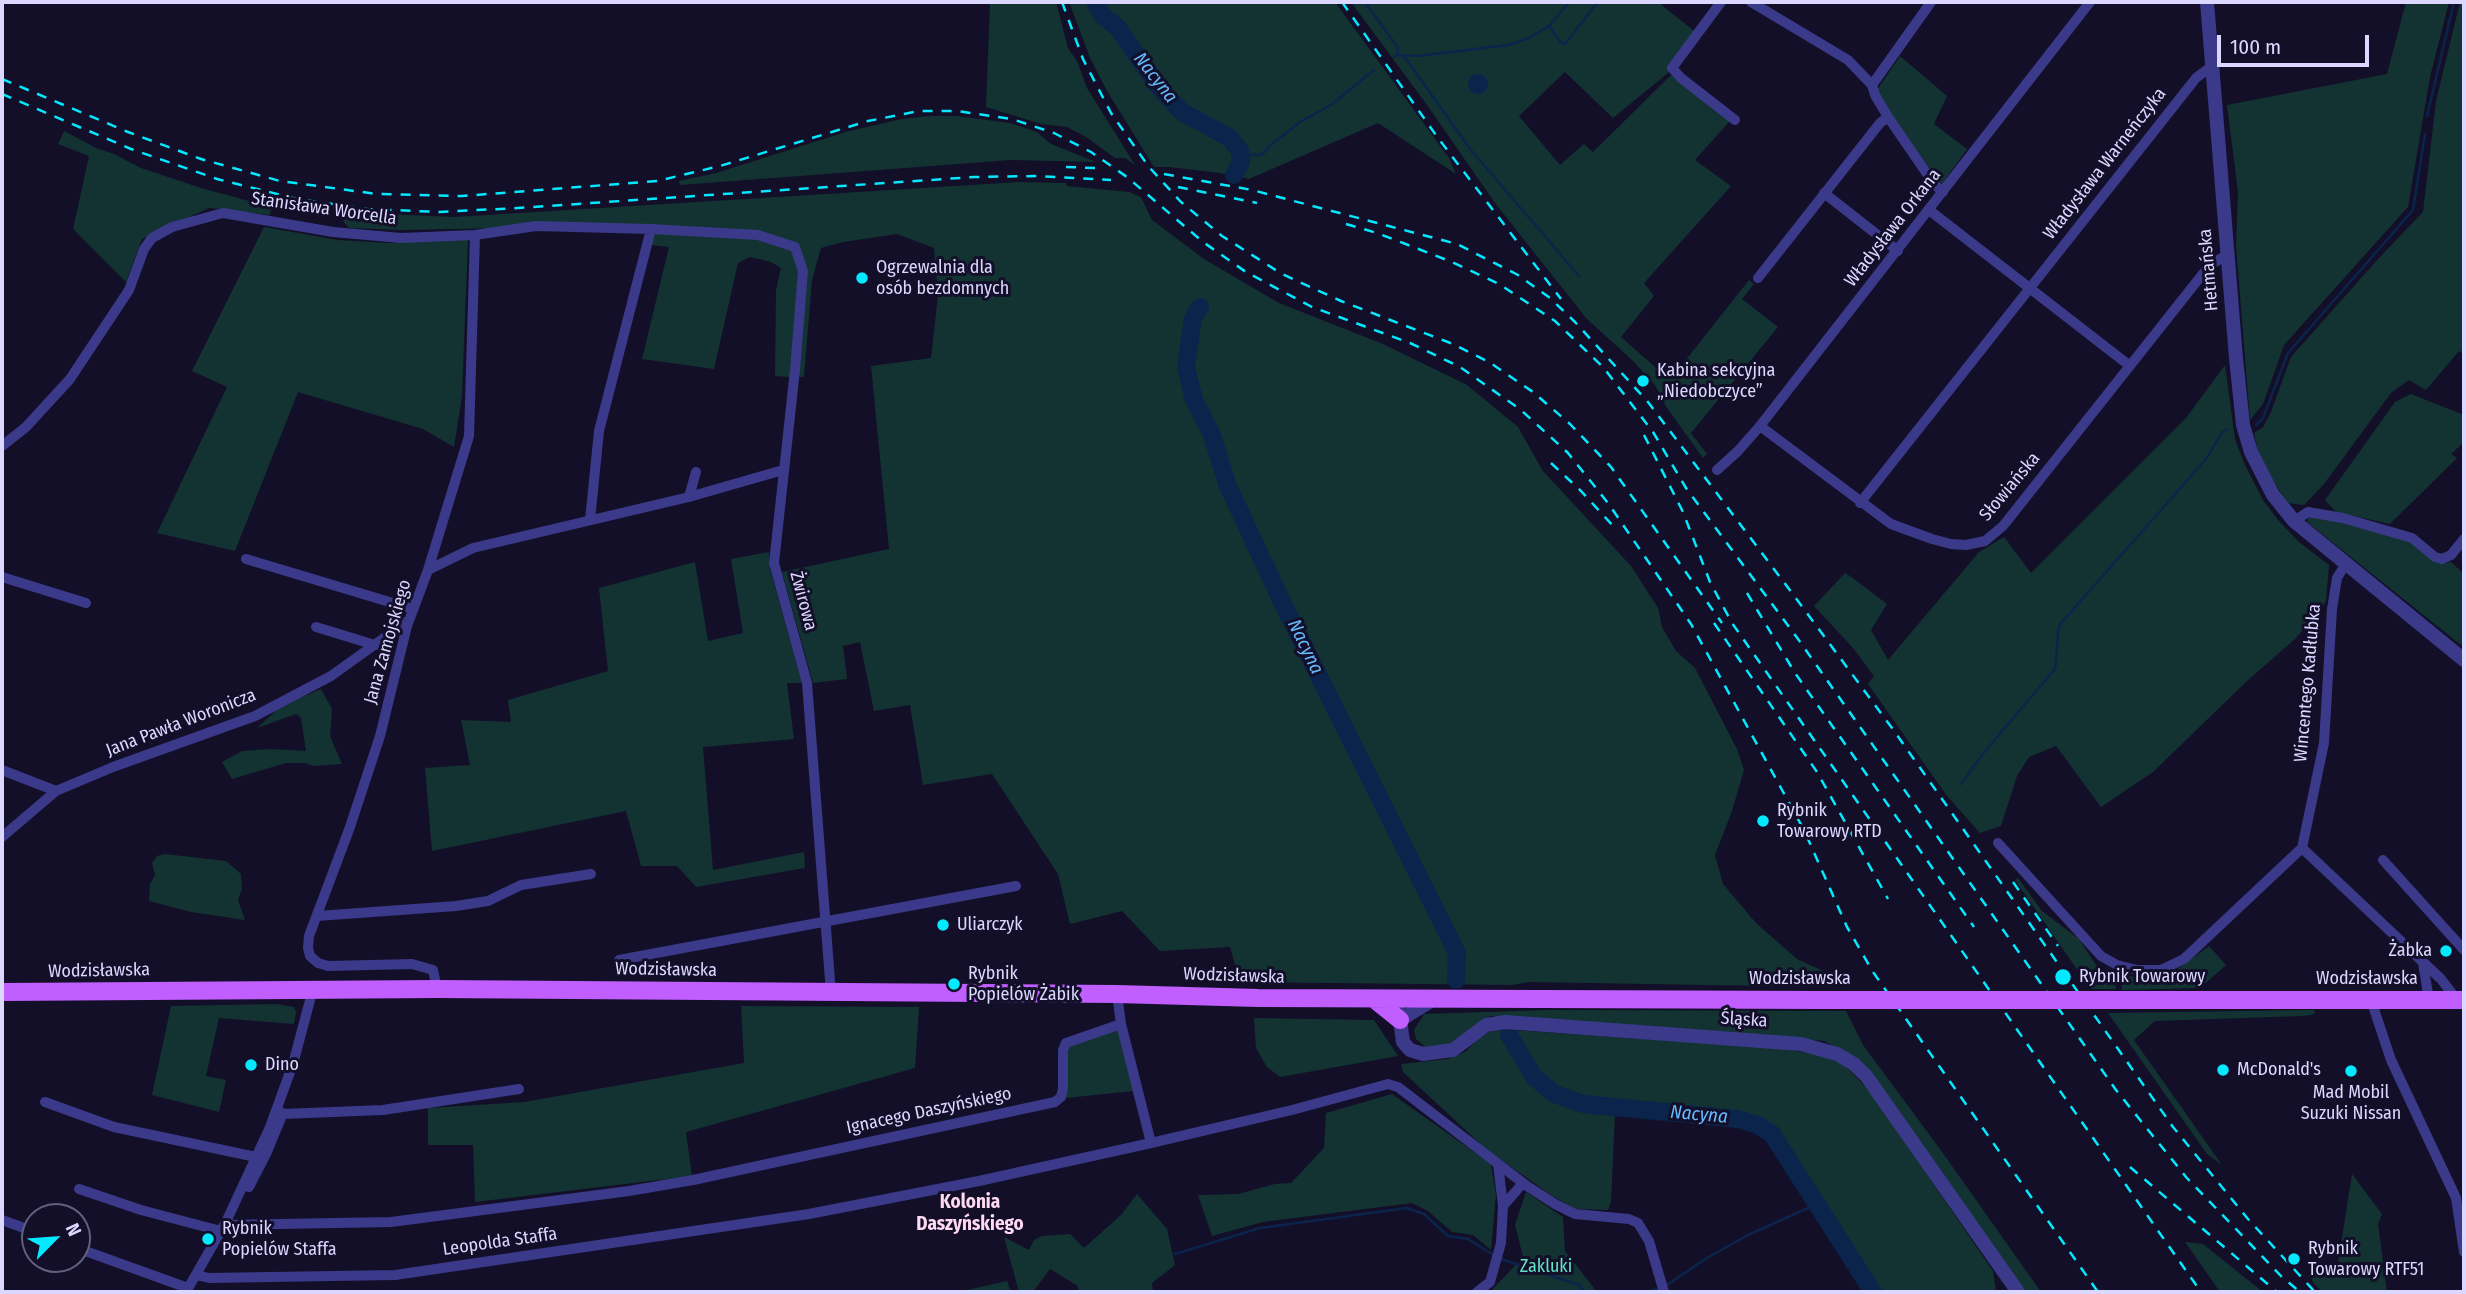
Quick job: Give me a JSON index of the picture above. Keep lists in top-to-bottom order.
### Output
{
  "streets": {
    "main road": ["Wodzisławska"],
    "street": [
      "Władysława Warneńczyka",
      "Stanisława Worcella",
      "Władysława Orkana",
      "Hetmańska",
      "Słowiańska",
      "Żwirowa",
      "Jana Zamojskiego",
      "Wincentego Kadłubka",
      "Jana Pawła Woronicza",
      "Śląska",
      "Ignacego Daszyńskiego",
      "Leopolda Staffa"
    ]
  },
  "crossings": [
    ["Władysława Warneńczyka", "Hetmańska"],
    ["Władysława Warneńczyka", "Słowiańska"],
    ["Stanisława Worcella", "Żwirowa"],
    ["Władysława Orkana", "Słowiańska"],
    ["Hetmańska", "Słowiańska"],
    ["Hetmańska", "Wincentego Kadłubka"],
    ["Żwirowa", "Jana Zamojskiego"],
    ["Żwirowa", "Wodzisławska"],
    ["Jana Zamojskiego", "Jana Pawła Woronicza"],
    ["Jana Zamojskiego", "Wodzisławska"],
    ["Wodzisławska", "Śląska"],
    ["Ignacego Daszyńskiego", "Leopolda Staffa"]
  ],
  "districts": ["Kolonia Daszyńskiego"],
  "water": ["Nacyna"],
  "parks": ["Zakluki"],
  "places": [
    "Ogrzewalnia dla osób bezdomnych",
    "Kabina sekcyjna „Niedobczyce”",
    "Rybnik Towarowy RTD",
    "Uliarczyk",
    "Żabka",
    "Rybnik Towarowy",
    "Rybnik Popielów Żabik",
    "Dino",
    "McDonald's",
    "Mad Mobil Suzuki Nissan",
    "Rybnik Popielów Staffa",
    "Rybnik Towarowy RTF51"
  ],
  "scale_bar": "100 m",
  "north": "top right"
}
